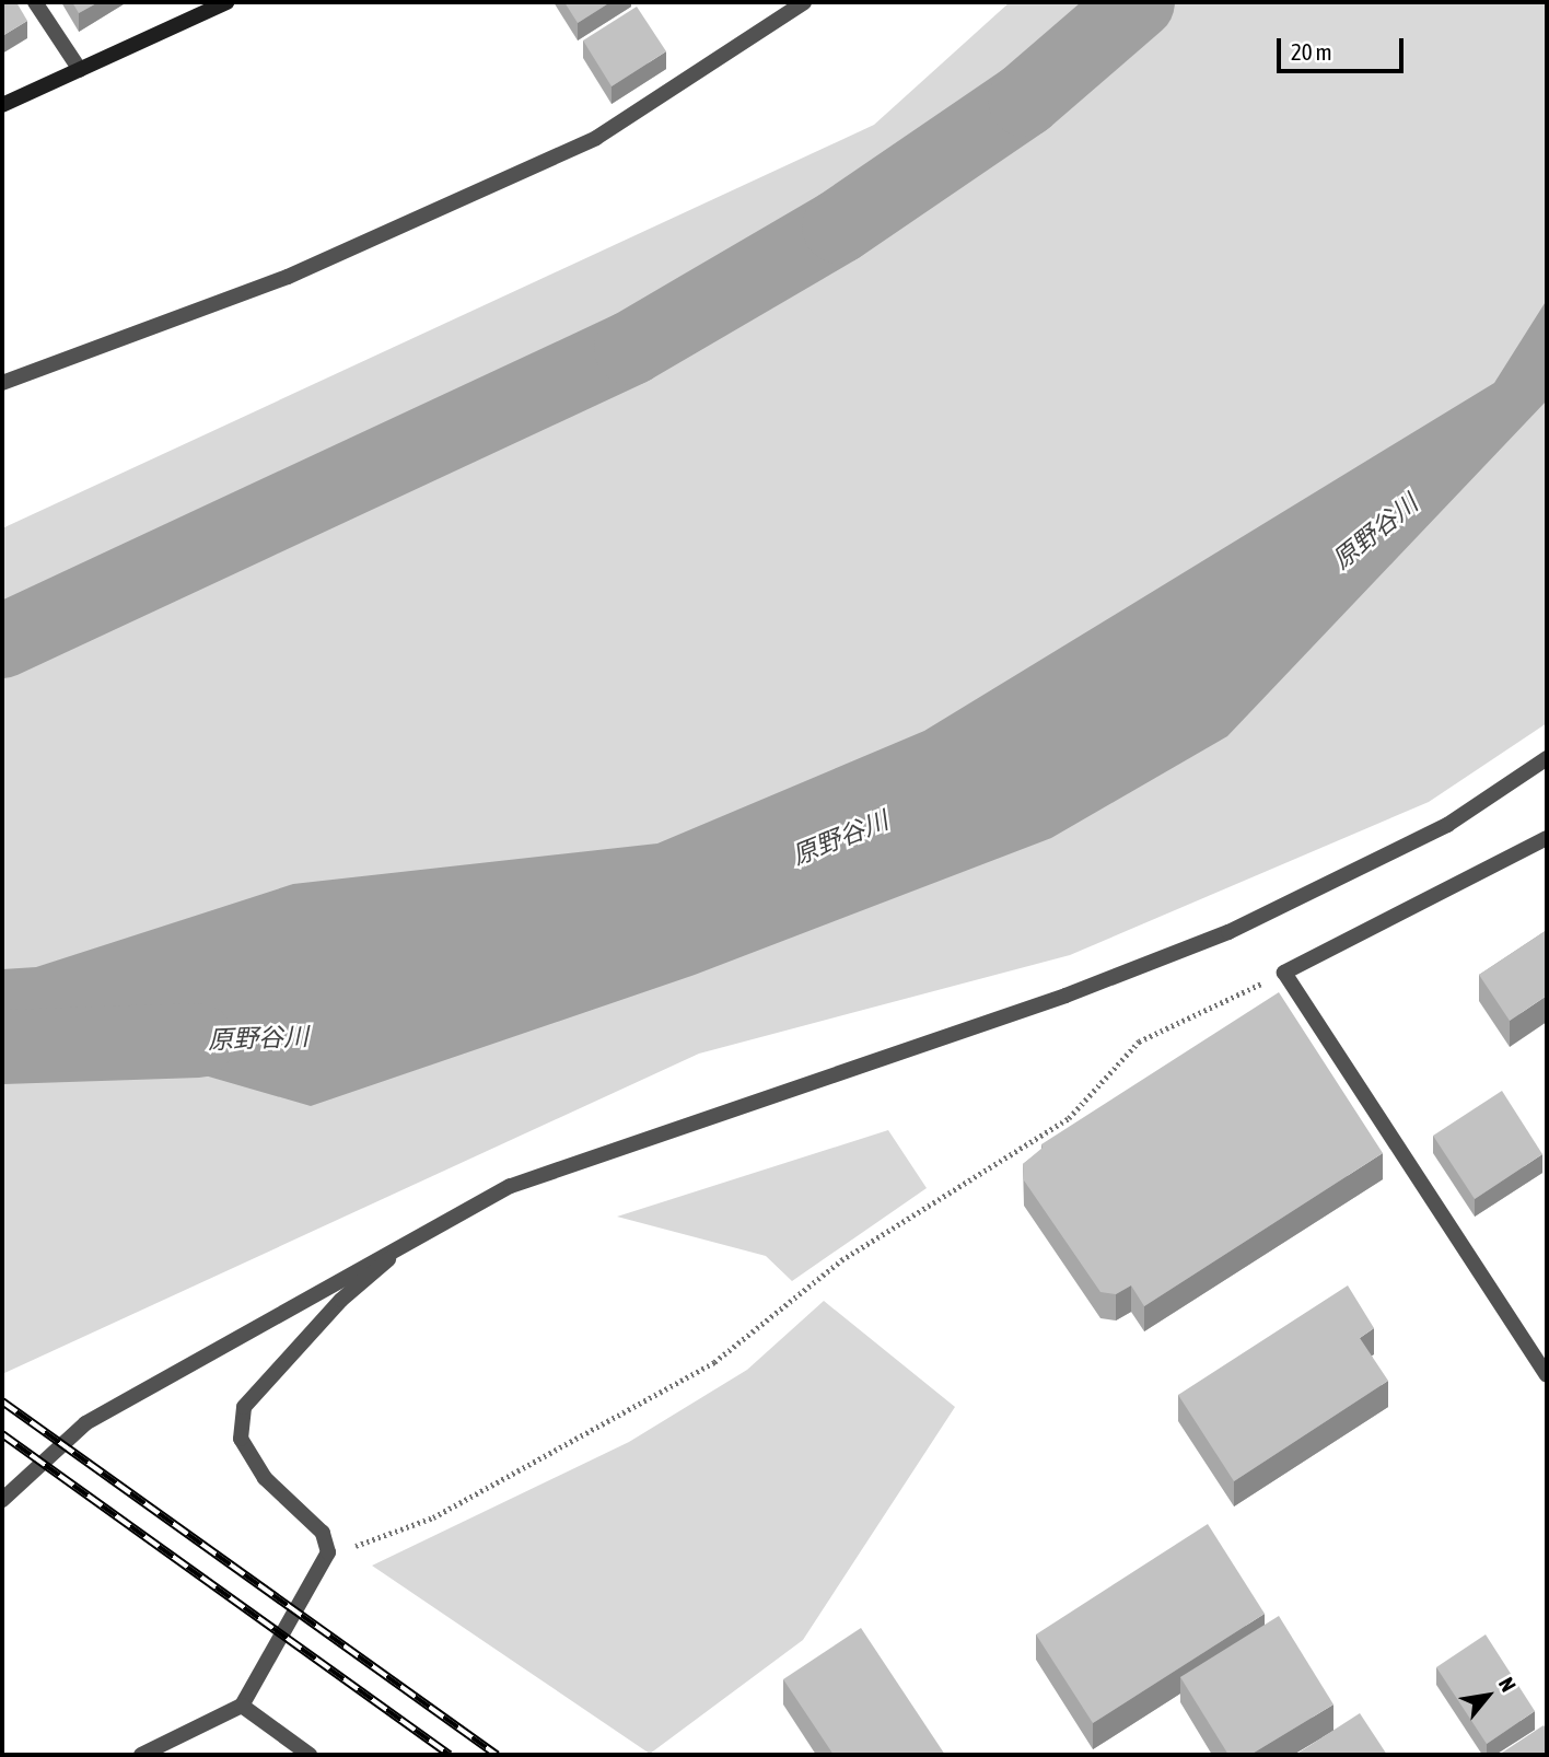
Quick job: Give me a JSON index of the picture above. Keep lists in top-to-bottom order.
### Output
{
  "water": ["原野谷川"],
  "scale_bar": "20 m",
  "north": "top right"
}
